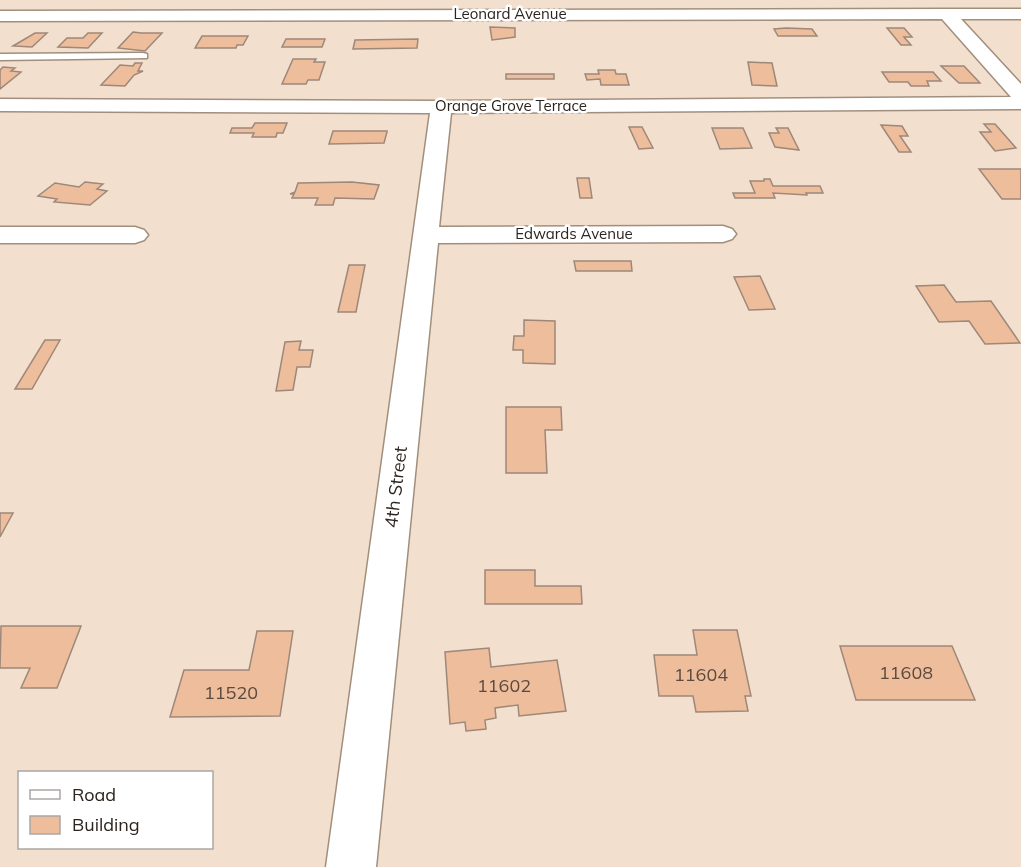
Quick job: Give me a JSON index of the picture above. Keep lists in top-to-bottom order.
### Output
{
  "streets": {
    "street": [
      "Leonard Avenue",
      "Orange Grove Terrace",
      "Edwards Avenue",
      "4th Street"
    ]
  },
  "crossings": [
    ["Orange Grove Terrace", "4th Street"],
    ["Edwards Avenue", "4th Street"]
  ],
  "house_numbers": [
    "11608",
    "11604",
    "11602",
    "11520"
  ],
  "legend": ["Road", "Building"]
}
